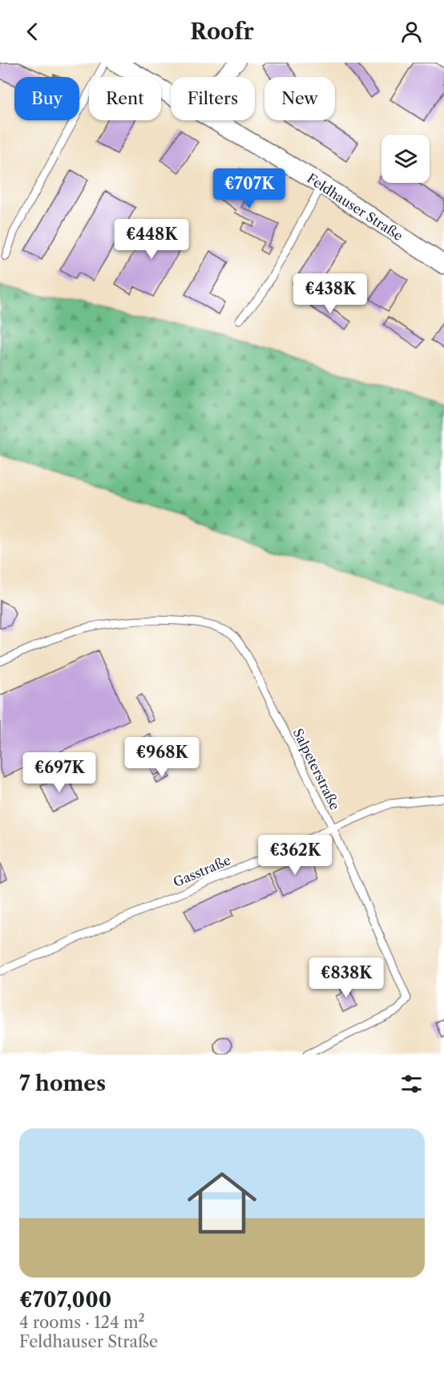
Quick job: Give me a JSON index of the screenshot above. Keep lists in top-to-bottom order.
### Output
{
  "streets": {
    "street": ["Feldhauser Straße"],
    "lane": ["Salpeterstraße", "Gasstraße"]
  },
  "crossings": [
    ["Salpeterstraße", "Gasstraße"]
  ],
  "page": {
    "header": "Roofr",
    "chip": [
      "Buy",
      "Rent",
      "Filters",
      "New"
    ],
    "price": [
      "€707K",
      "€448K",
      "€438K",
      "€968K",
      "€697K",
      "€362K",
      "€838K"
    ],
    "heading": "7 homes",
    "list": [
      {
        "name": "€707,000",
        "note": "4 rooms · 124 m² · Feldhauser Straße"
      }
    ]
  }
}
